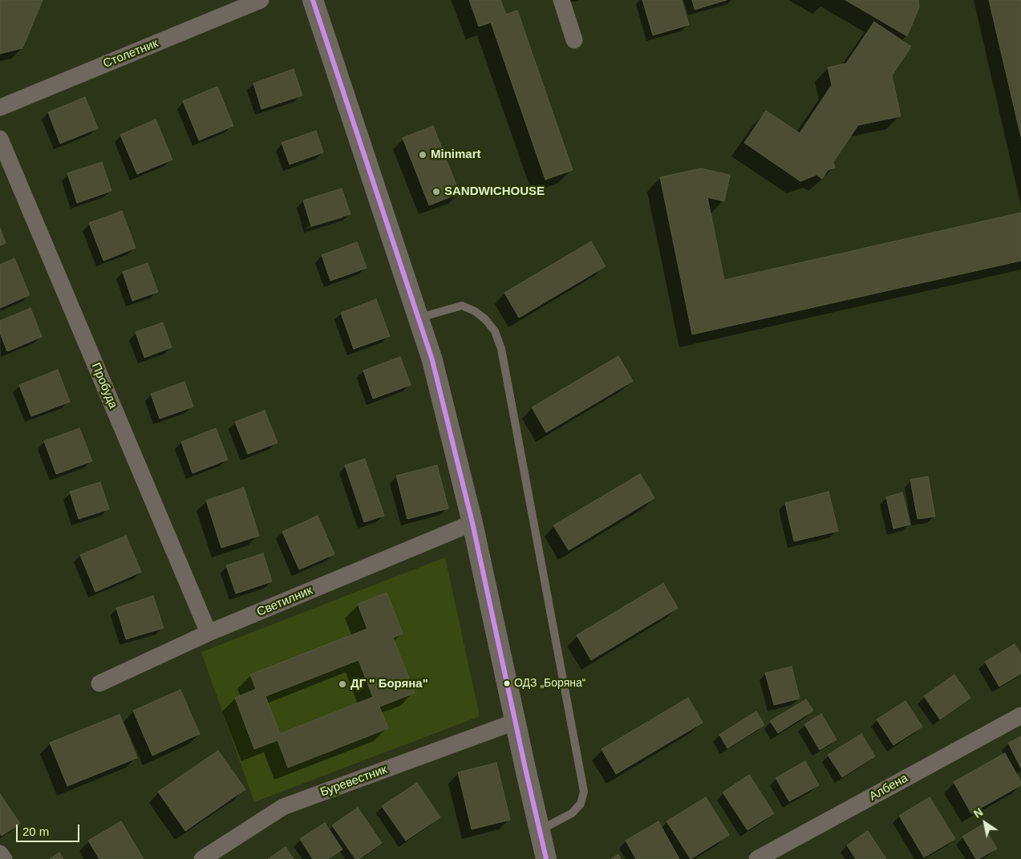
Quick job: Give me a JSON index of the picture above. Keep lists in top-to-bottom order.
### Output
{
  "streets": {
    "street": [
      "Столетник",
      "Пробуда",
      "Светилник",
      "Буревестник",
      "Албена"
    ]
  },
  "crossings": [
    ["Пробуда", "Светилник"]
  ],
  "places": [
    "Minimart",
    "SANDWICHOUSE",
    "ОДЗ „Боряна“",
    "ДГ \" Боряна\""
  ],
  "scale_bar": "20 m",
  "north": "top left"
}
